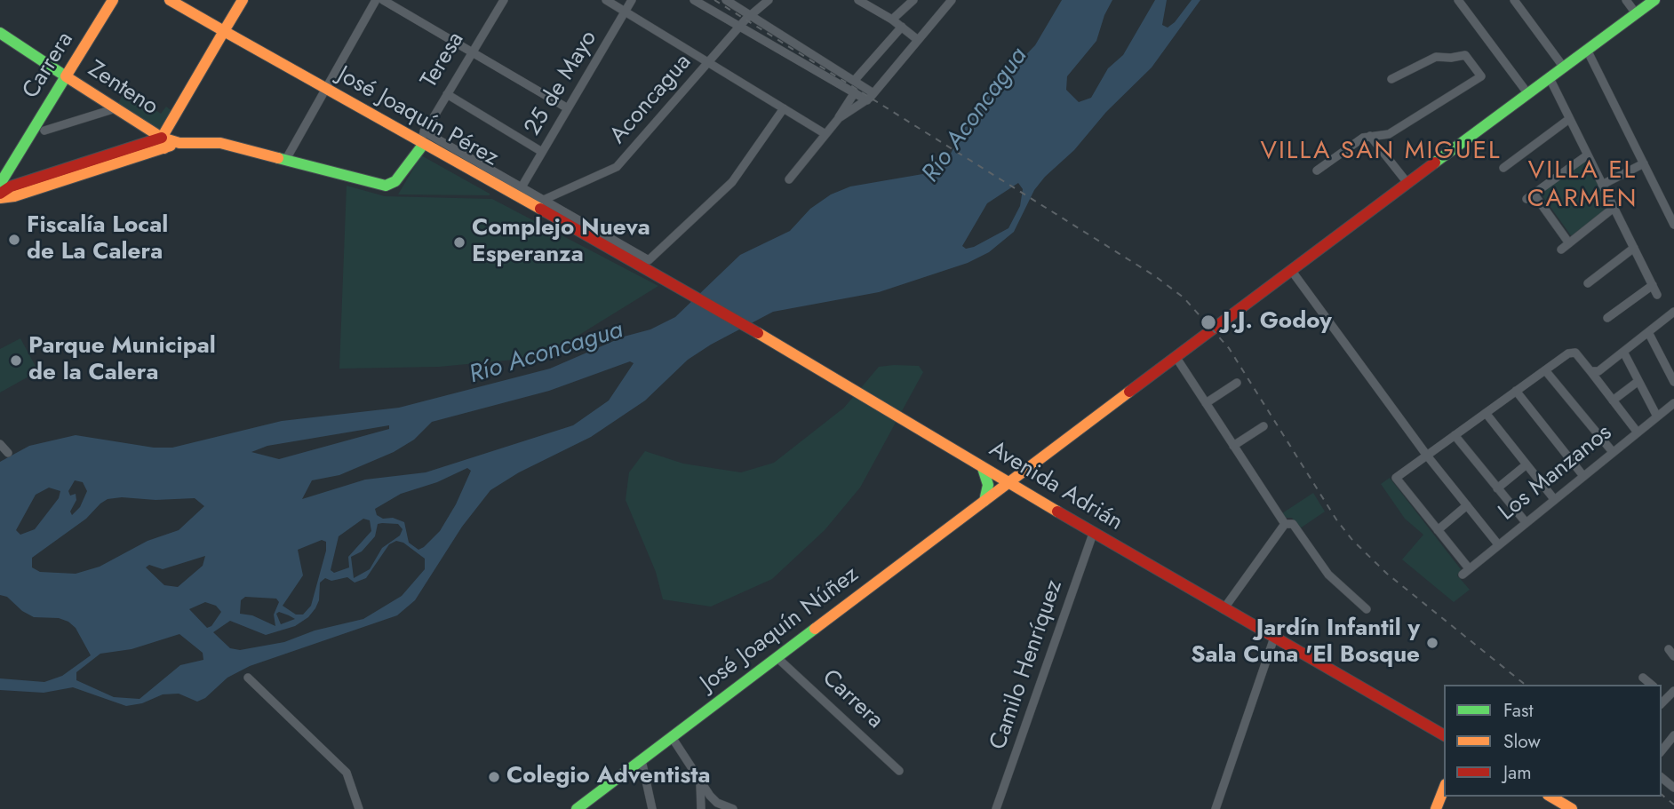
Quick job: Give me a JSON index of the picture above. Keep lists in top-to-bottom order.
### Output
{
  "streets": {
    "main road": [
      "Teresa",
      "Carrera",
      "Zenteno",
      "José Joaquín Pérez",
      "Avenida Adrián",
      "José Joaquín Núñez"
    ],
    "street": [
      "25 de Mayo",
      "Aconcagua",
      "Los Manzanos",
      "Camilo Henríquez"
    ]
  },
  "crossings": [
    ["Teresa", "Zenteno"],
    ["Teresa", "José Joaquín Pérez"],
    ["Carrera", "Zenteno"],
    ["Carrera", "José Joaquín Núñez"],
    ["25 de Mayo", "José Joaquín Pérez"],
    ["Aconcagua", "José Joaquín Pérez"],
    ["José Joaquín Pérez", "Avenida Adrián"],
    ["Avenida Adrián", "José Joaquín Núñez"],
    ["Avenida Adrián", "Camilo Henríquez"]
  ],
  "districts": ["VILLA SAN MIGUEL", "VILLA EL CARMEN"],
  "water": ["Río Aconcagua"],
  "places": [
    "Fiscalía Local de La Calera",
    "Complejo Nueva Esperanza",
    "J.J. Godoy",
    "Parque Municipal de la Calera",
    "Jardín Infantil y Sala Cuna 'El Bosque",
    "Colegio Adventista"
  ],
  "legend": ["Fast", "Slow", "Jam"]
}
